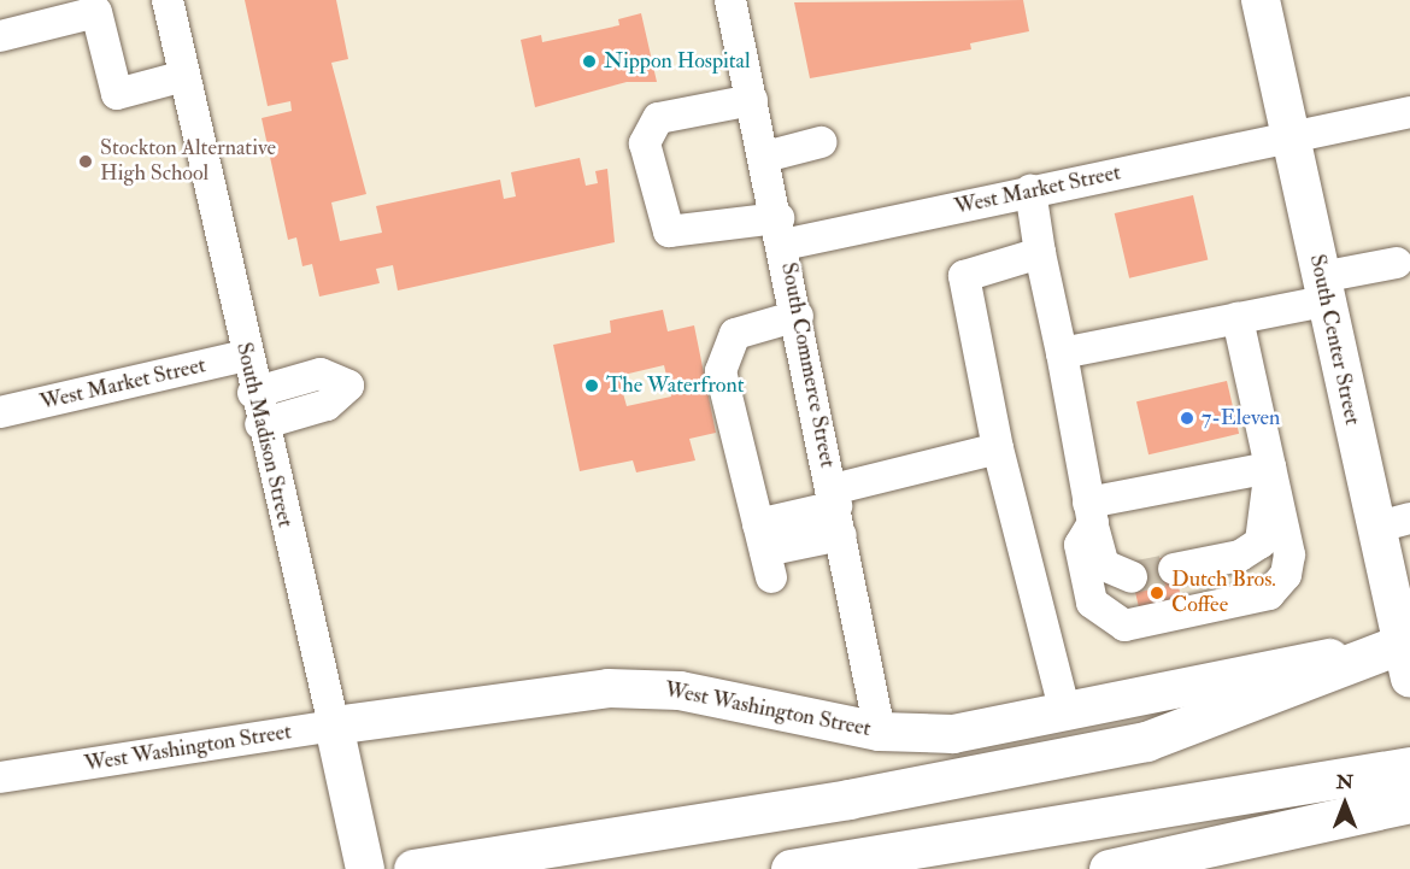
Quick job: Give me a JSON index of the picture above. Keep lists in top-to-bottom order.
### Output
{
  "streets": {
    "main road": ["South Center Street", "South Madison Street", "West Washington Street"],
    "street": ["West Market Street", "South Commerce Street"]
  },
  "crossings": [
    ["West Market Street", "South Center Street"],
    ["West Market Street", "South Commerce Street"],
    ["West Market Street", "South Madison Street"],
    ["South Center Street", "West Washington Street"],
    ["South Commerce Street", "West Washington Street"],
    ["South Madison Street", "West Washington Street"]
  ],
  "places": [
    "Nippon Hospital",
    "Stockton Alternative High School",
    "The Waterfront",
    "7-Eleven",
    "Dutch Bros. Coffee"
  ],
  "north": "top"
}
